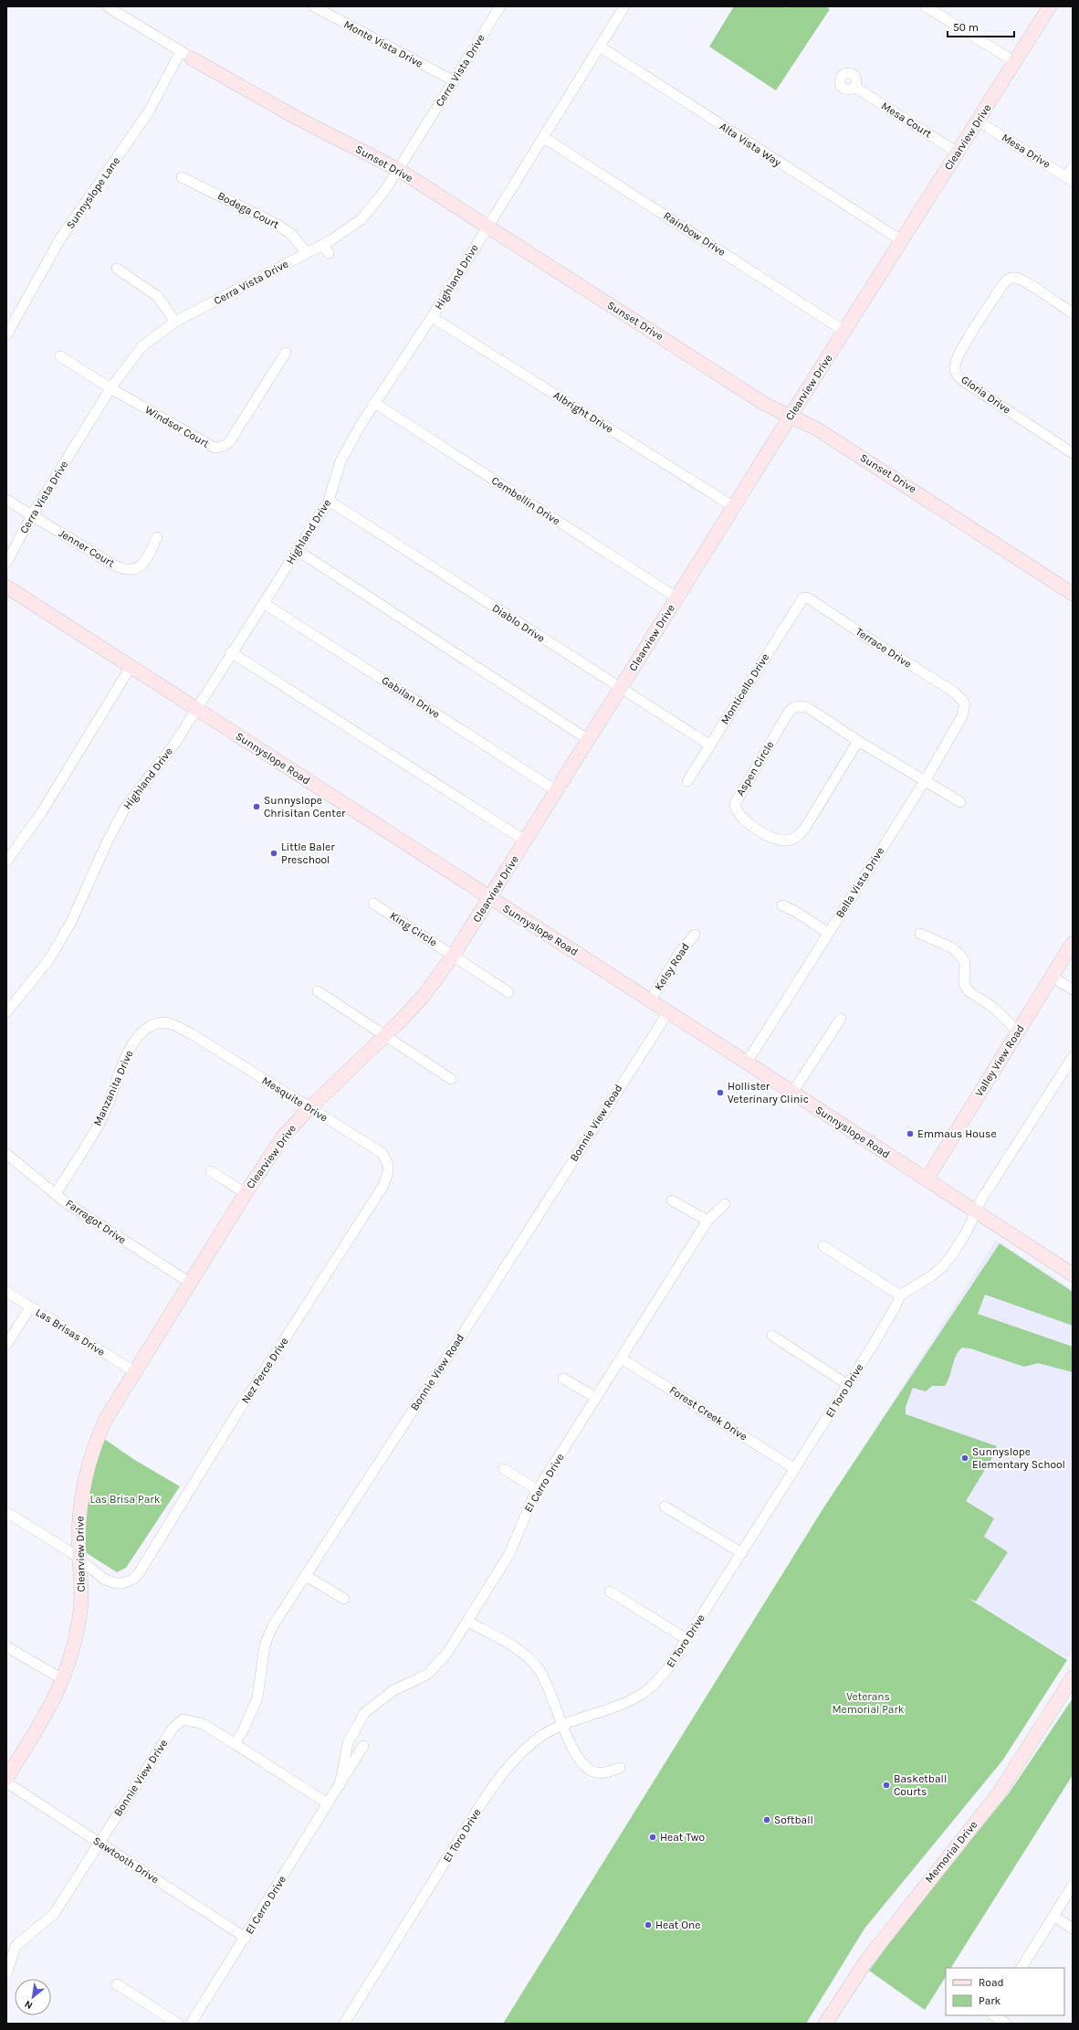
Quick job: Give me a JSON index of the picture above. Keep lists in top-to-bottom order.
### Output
{
  "streets": {
    "street": [
      "Monte Vista Drive",
      "Cerra Vista Drive",
      "Mesa Court",
      "Clearview Drive",
      "Alta Vista Way",
      "Mesa Drive",
      "Sunset Drive",
      "Sunnyslope Lane",
      "Bodega Court",
      "Rainbow Drive",
      "Highland Drive",
      "Gloria Drive",
      "Albright Drive",
      "Windsor Court",
      "Cembellin Drive",
      "Jenner Court",
      "Diablo Drive",
      "Terrace Drive",
      "Monticello Drive",
      "Gabilan Drive",
      "Sunnyslope Road",
      "Aspen Circle",
      "Bella Vista Drive",
      "King Circle",
      "Kelsy Road",
      "Valley View Road",
      "Manzanita Drive",
      "Mesquite Drive",
      "Bonnie View Road",
      "Farragot Drive",
      "Las Brisas Drive",
      "Nez Perce Drive",
      "El Toro Drive",
      "Forest Creek Drive",
      "El Cerro Drive",
      "Bonnie View Drive",
      "Memorial Drive",
      "Sawtooth Drive"
    ]
  },
  "crossings": [
    ["Monte Vista Drive", "Cerra Vista Drive"],
    ["Cerra Vista Drive", "Sunset Drive"],
    ["Cerra Vista Drive", "Bodega Court"],
    ["Cerra Vista Drive", "Windsor Court"],
    ["Cerra Vista Drive", "Jenner Court"],
    ["Mesa Court", "Clearview Drive"],
    ["Clearview Drive", "Alta Vista Way"],
    ["Clearview Drive", "Mesa Drive"],
    ["Clearview Drive", "Sunset Drive"],
    ["Clearview Drive", "Rainbow Drive"],
    ["Clearview Drive", "Albright Drive"],
    ["Clearview Drive", "Cembellin Drive"],
    ["Clearview Drive", "Diablo Drive"],
    ["Clearview Drive", "Gabilan Drive"],
    ["Clearview Drive", "Sunnyslope Road"],
    ["Clearview Drive", "King Circle"],
    ["Clearview Drive", "Mesquite Drive"],
    ["Clearview Drive", "Farragot Drive"],
    ["Clearview Drive", "Las Brisas Drive"],
    ["Clearview Drive", "Nez Perce Drive"],
    ["Alta Vista Way", "Highland Drive"],
    ["Sunset Drive", "Sunnyslope Lane"],
    ["Sunset Drive", "Highland Drive"],
    ["Rainbow Drive", "Highland Drive"],
    ["Highland Drive", "Albright Drive"],
    ["Highland Drive", "Cembellin Drive"],
    ["Highland Drive", "Diablo Drive"],
    ["Highland Drive", "Gabilan Drive"],
    ["Highland Drive", "Sunnyslope Road"],
    ["Diablo Drive", "Monticello Drive"],
    ["Terrace Drive", "Monticello Drive"],
    ["Terrace Drive", "Bella Vista Drive"],
    ["Sunnyslope Road", "Bella Vista Drive"],
    ["Sunnyslope Road", "Kelsy Road"],
    ["Sunnyslope Road", "Valley View Road"],
    ["Sunnyslope Road", "Bonnie View Road"],
    ["Aspen Circle", "Bella Vista Drive"],
    ["Manzanita Drive", "Mesquite Drive"],
    ["Manzanita Drive", "Farragot Drive"],
    ["Mesquite Drive", "Nez Perce Drive"],
    ["Bonnie View Road", "Bonnie View Drive"],
    ["El Toro Drive", "Forest Creek Drive"],
    ["Forest Creek Drive", "El Cerro Drive"],
    ["El Cerro Drive", "Bonnie View Drive"],
    ["El Cerro Drive", "Sawtooth Drive"],
    ["Bonnie View Drive", "Sawtooth Drive"]
  ],
  "parks": ["Las Brisa Park", "Veterans Memorial Park"],
  "places": [
    "Sunnyslope Chrisitan Center",
    "Little Baler Preschool",
    "Hollister Veterinary Clinic",
    "Emmaus House",
    "Sunnyslope Elementary School",
    "Basketball Courts",
    "Softball",
    "Heat Two",
    "Heat One"
  ],
  "legend": ["Road", "Park"],
  "scale_bar": "50 m",
  "north": "bottom left"
}
